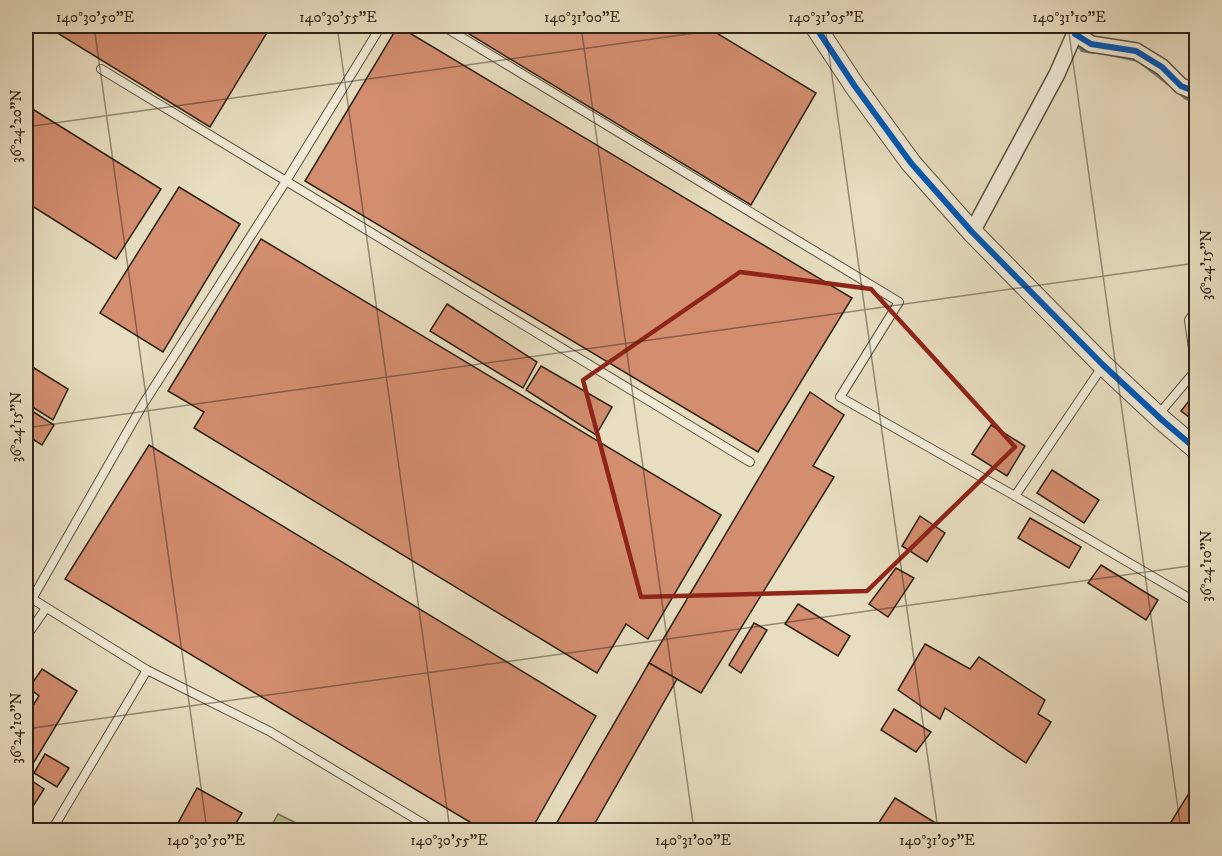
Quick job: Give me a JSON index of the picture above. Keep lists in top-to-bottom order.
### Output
{
  "coordinates": [
    "140°30'50\"E",
    "140°30'55\"E",
    "140°31'00\"E",
    "140°31'05\"E",
    "140°31'10\"E",
    "36°24'20\"N",
    "36°24'15\"N",
    "36°24'10\"N"
  ]
}
